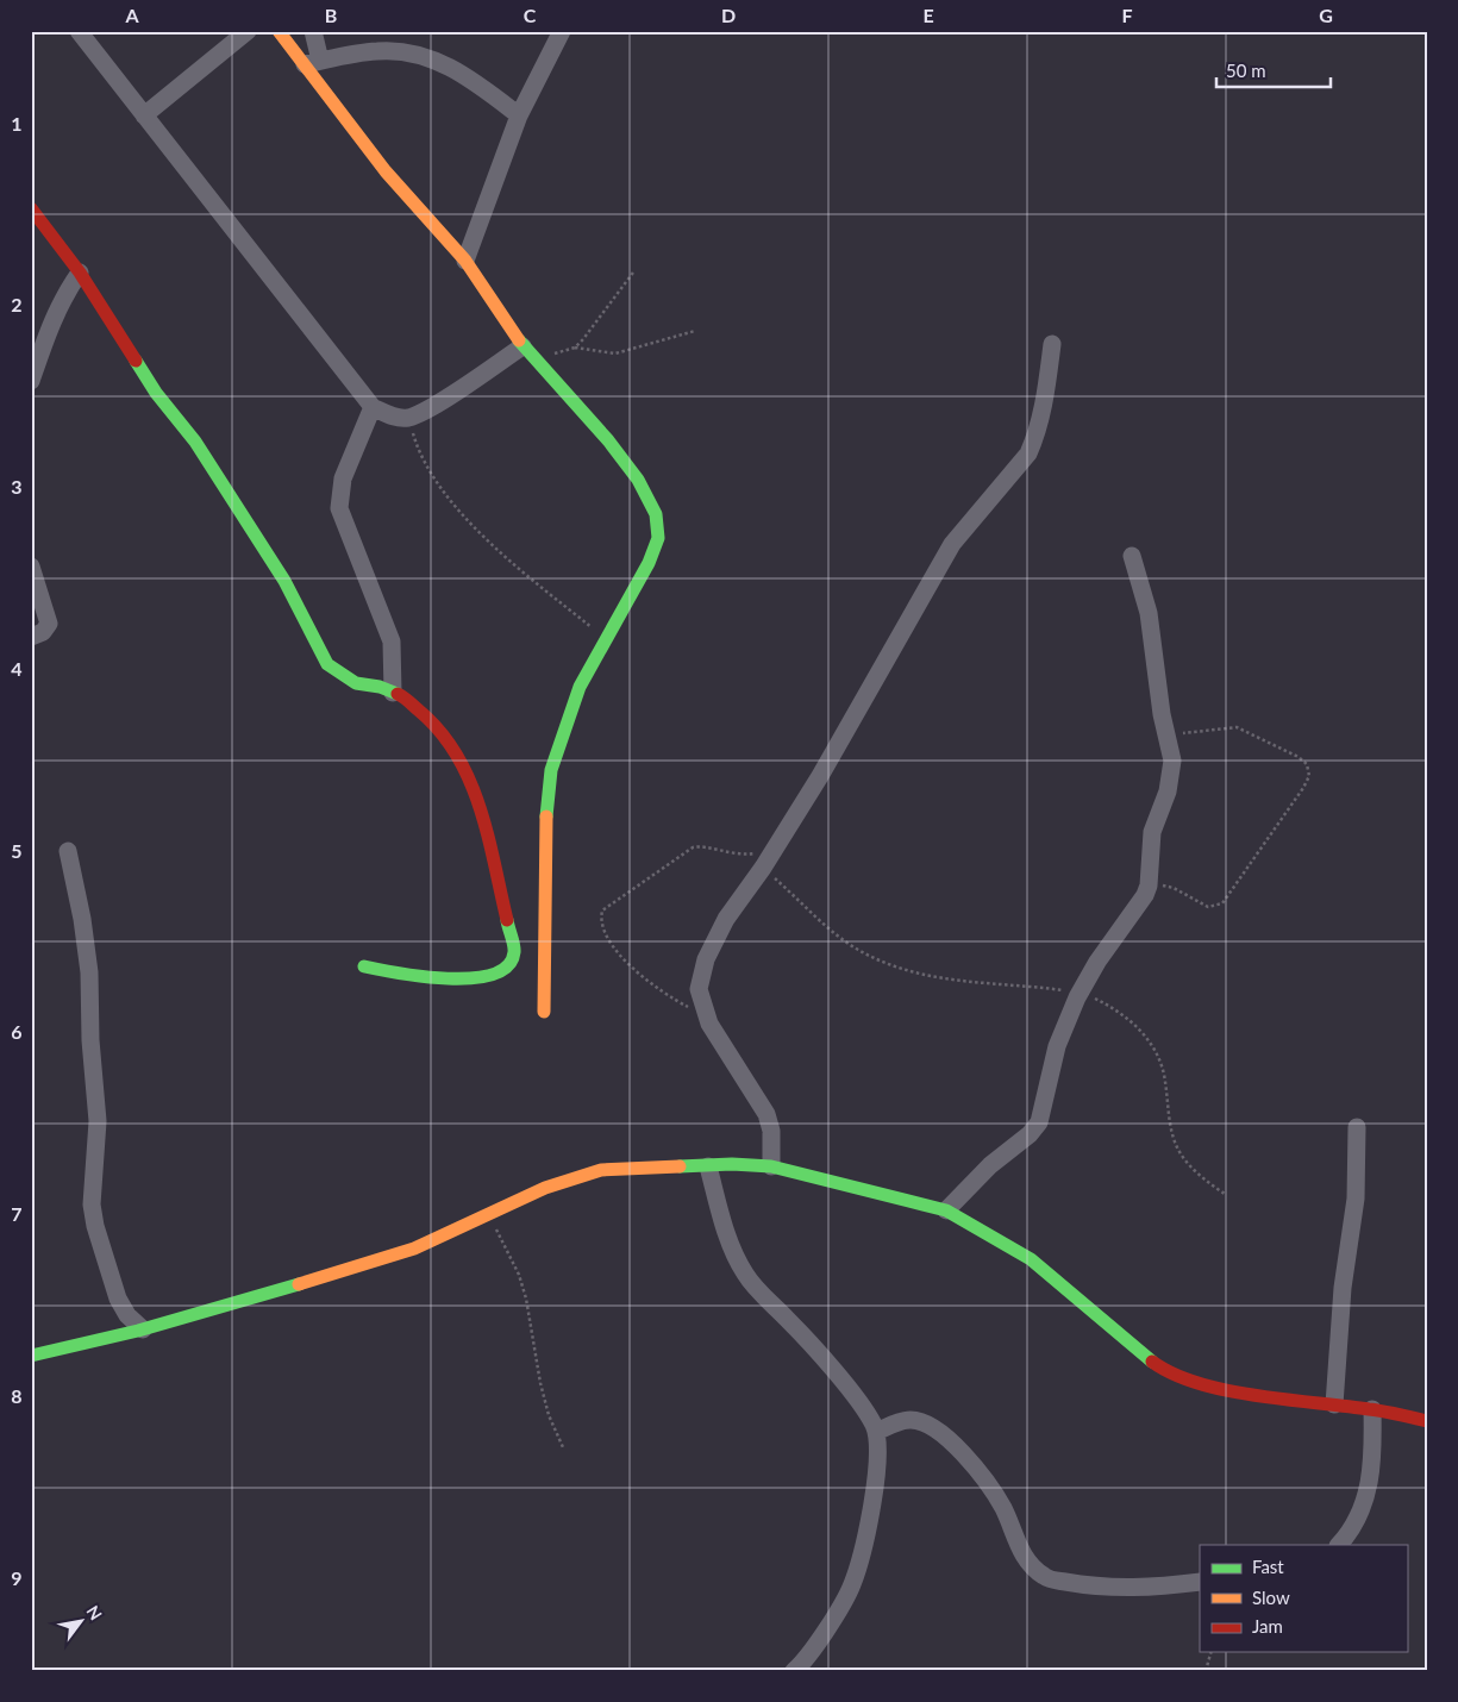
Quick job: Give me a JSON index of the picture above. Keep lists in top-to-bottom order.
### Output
{
  "legend": ["Fast", "Slow", "Jam"],
  "scale_bar": "50 m",
  "north": "top right",
  "grid": {
    "columns": [
      "A",
      "B",
      "C",
      "D",
      "E",
      "F",
      "G"
    ],
    "rows": [
      "1",
      "2",
      "3",
      "4",
      "5",
      "6",
      "7",
      "8",
      "9"
    ]
  }
}
